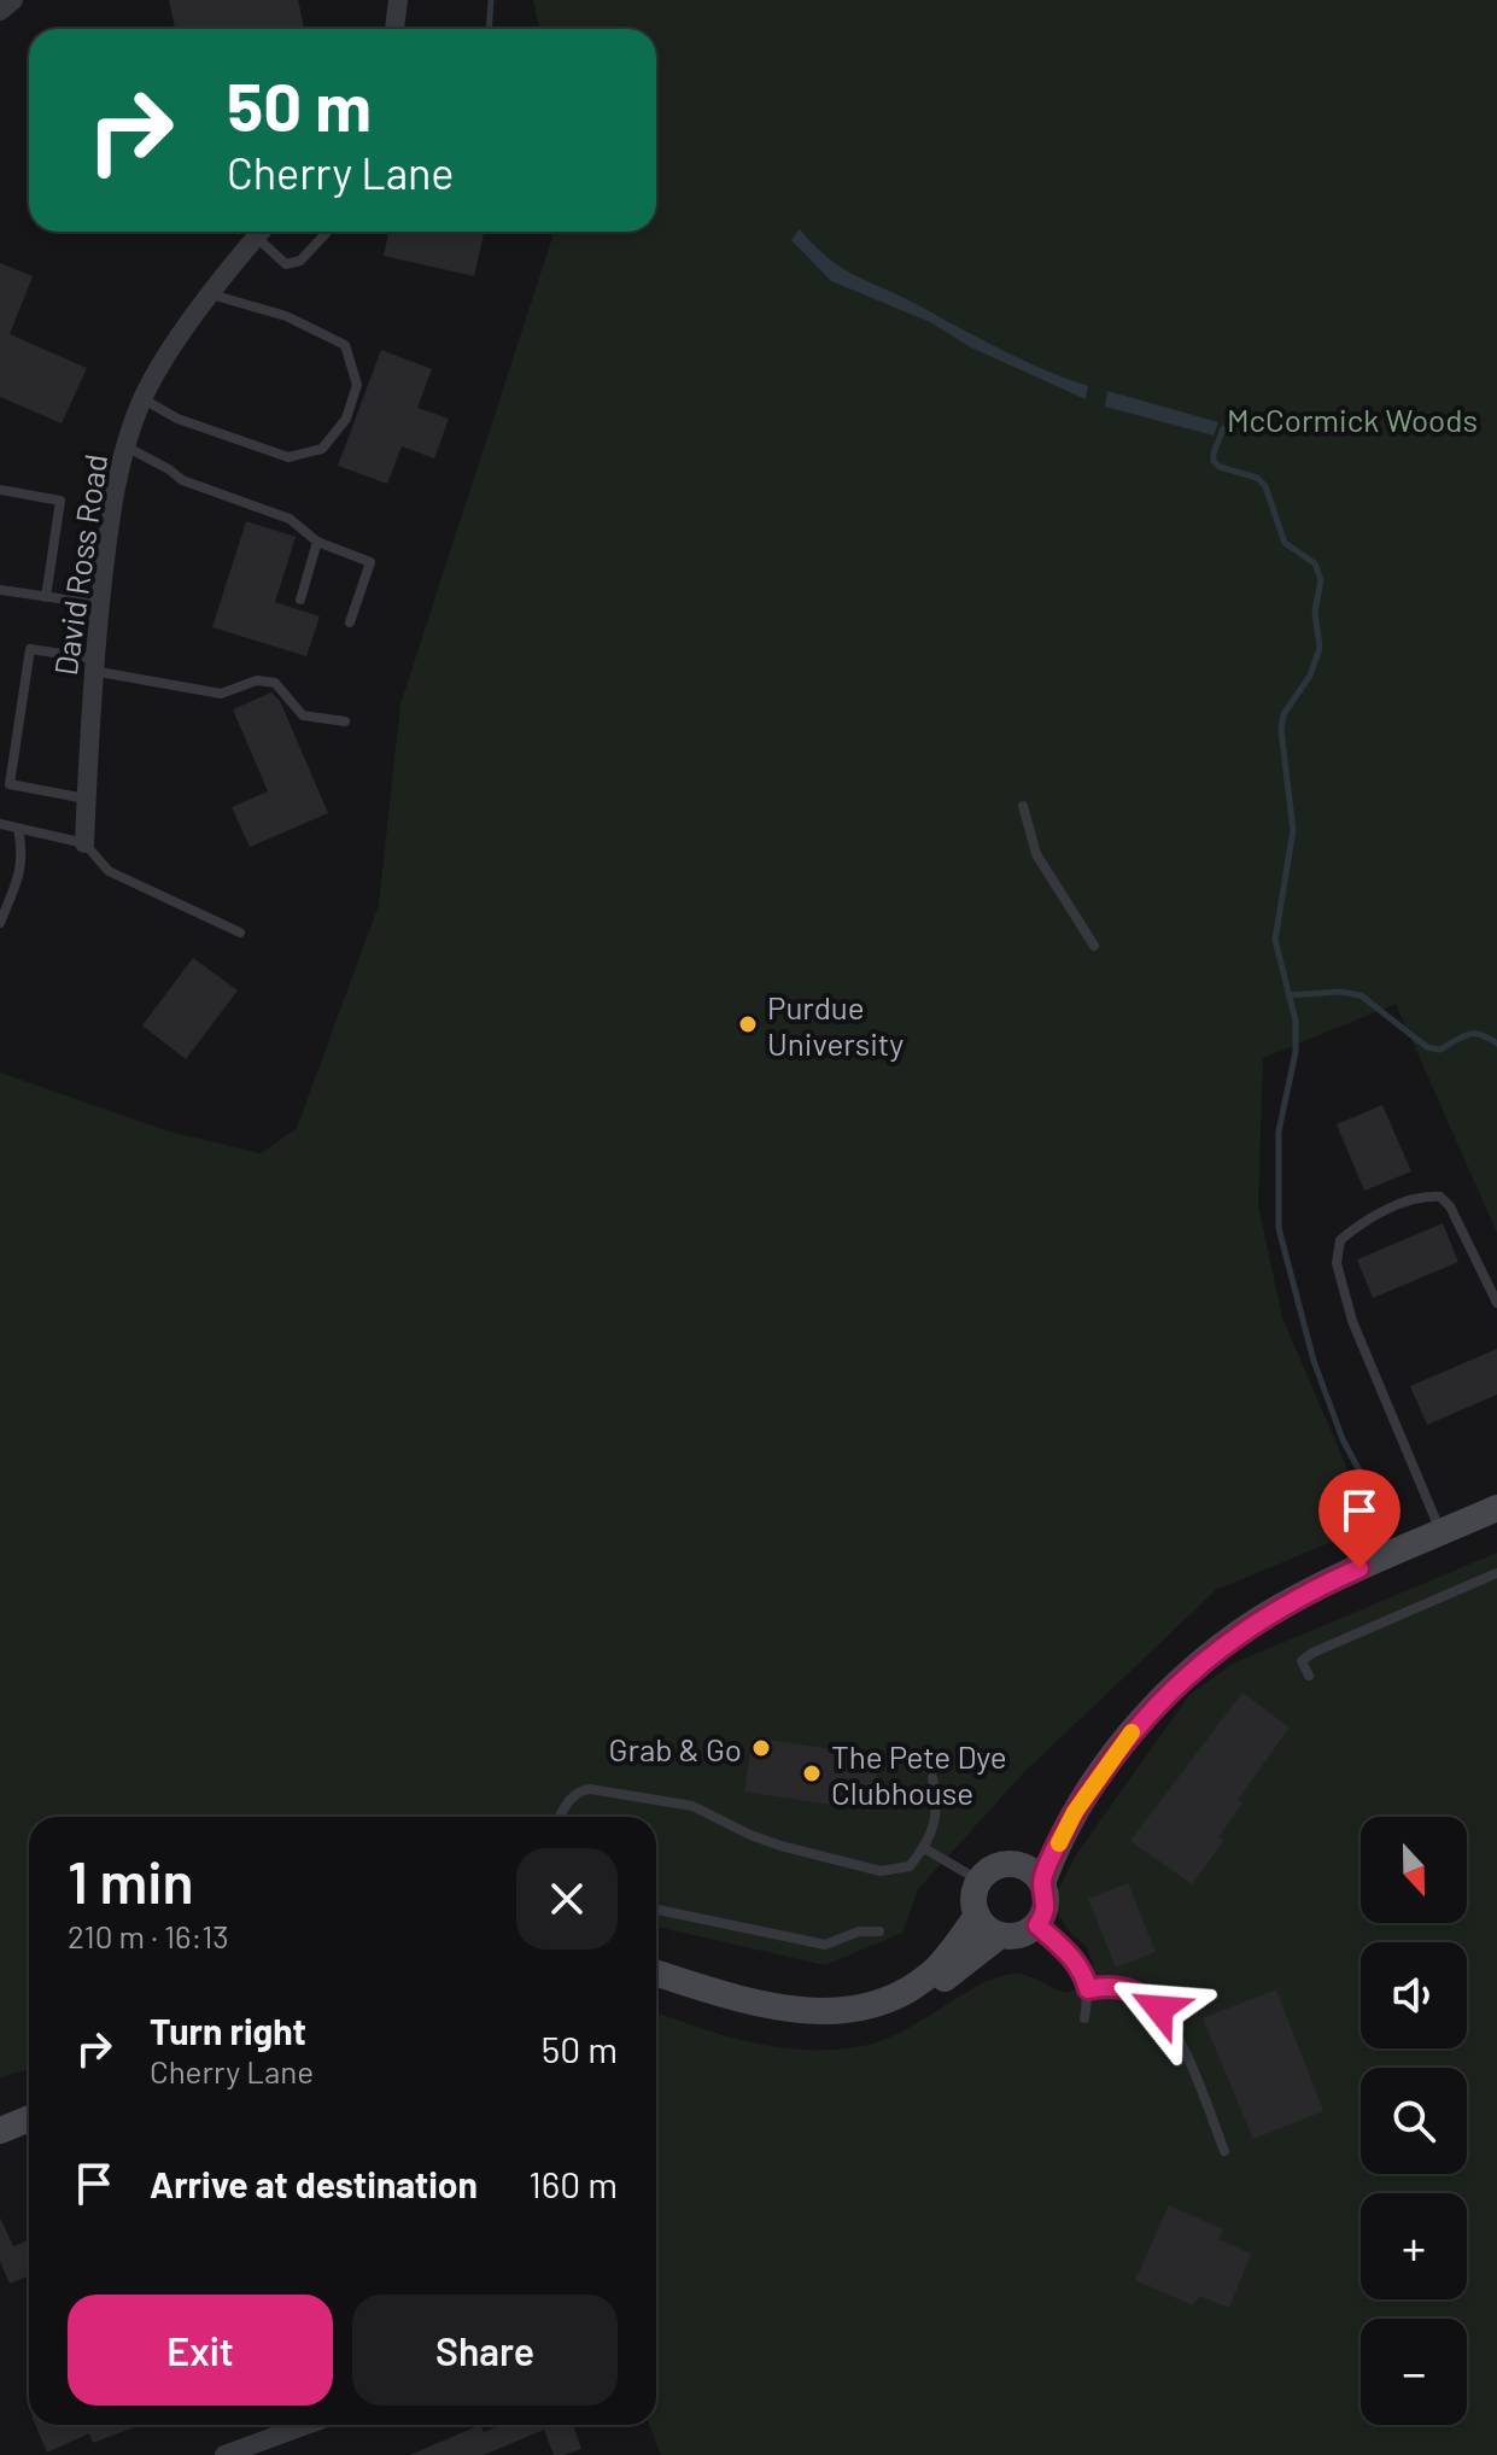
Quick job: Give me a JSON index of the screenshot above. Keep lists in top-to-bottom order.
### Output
{
  "streets": {
    "street": ["David Ross Road"]
  },
  "parks": ["McCormick Woods"],
  "places": ["Purdue University", "Grab & Go", "The Pete Dye Clubhouse"],
  "north": "bottom",
  "page": {
    "turn": ["50 m", "Cherry Lane"],
    "map_buttons": ["+", "−"],
    "heading": ["1 min", "210 m · 16:13"],
    "list": [
      {
        "name": "Turn right",
        "note": "Cherry Lane",
        "value": "50 m"
      },
      {
        "name": "Arrive at destination",
        "value": "160 m"
      }
    ],
    "buttons": ["Exit", "Share"]
  }
}
